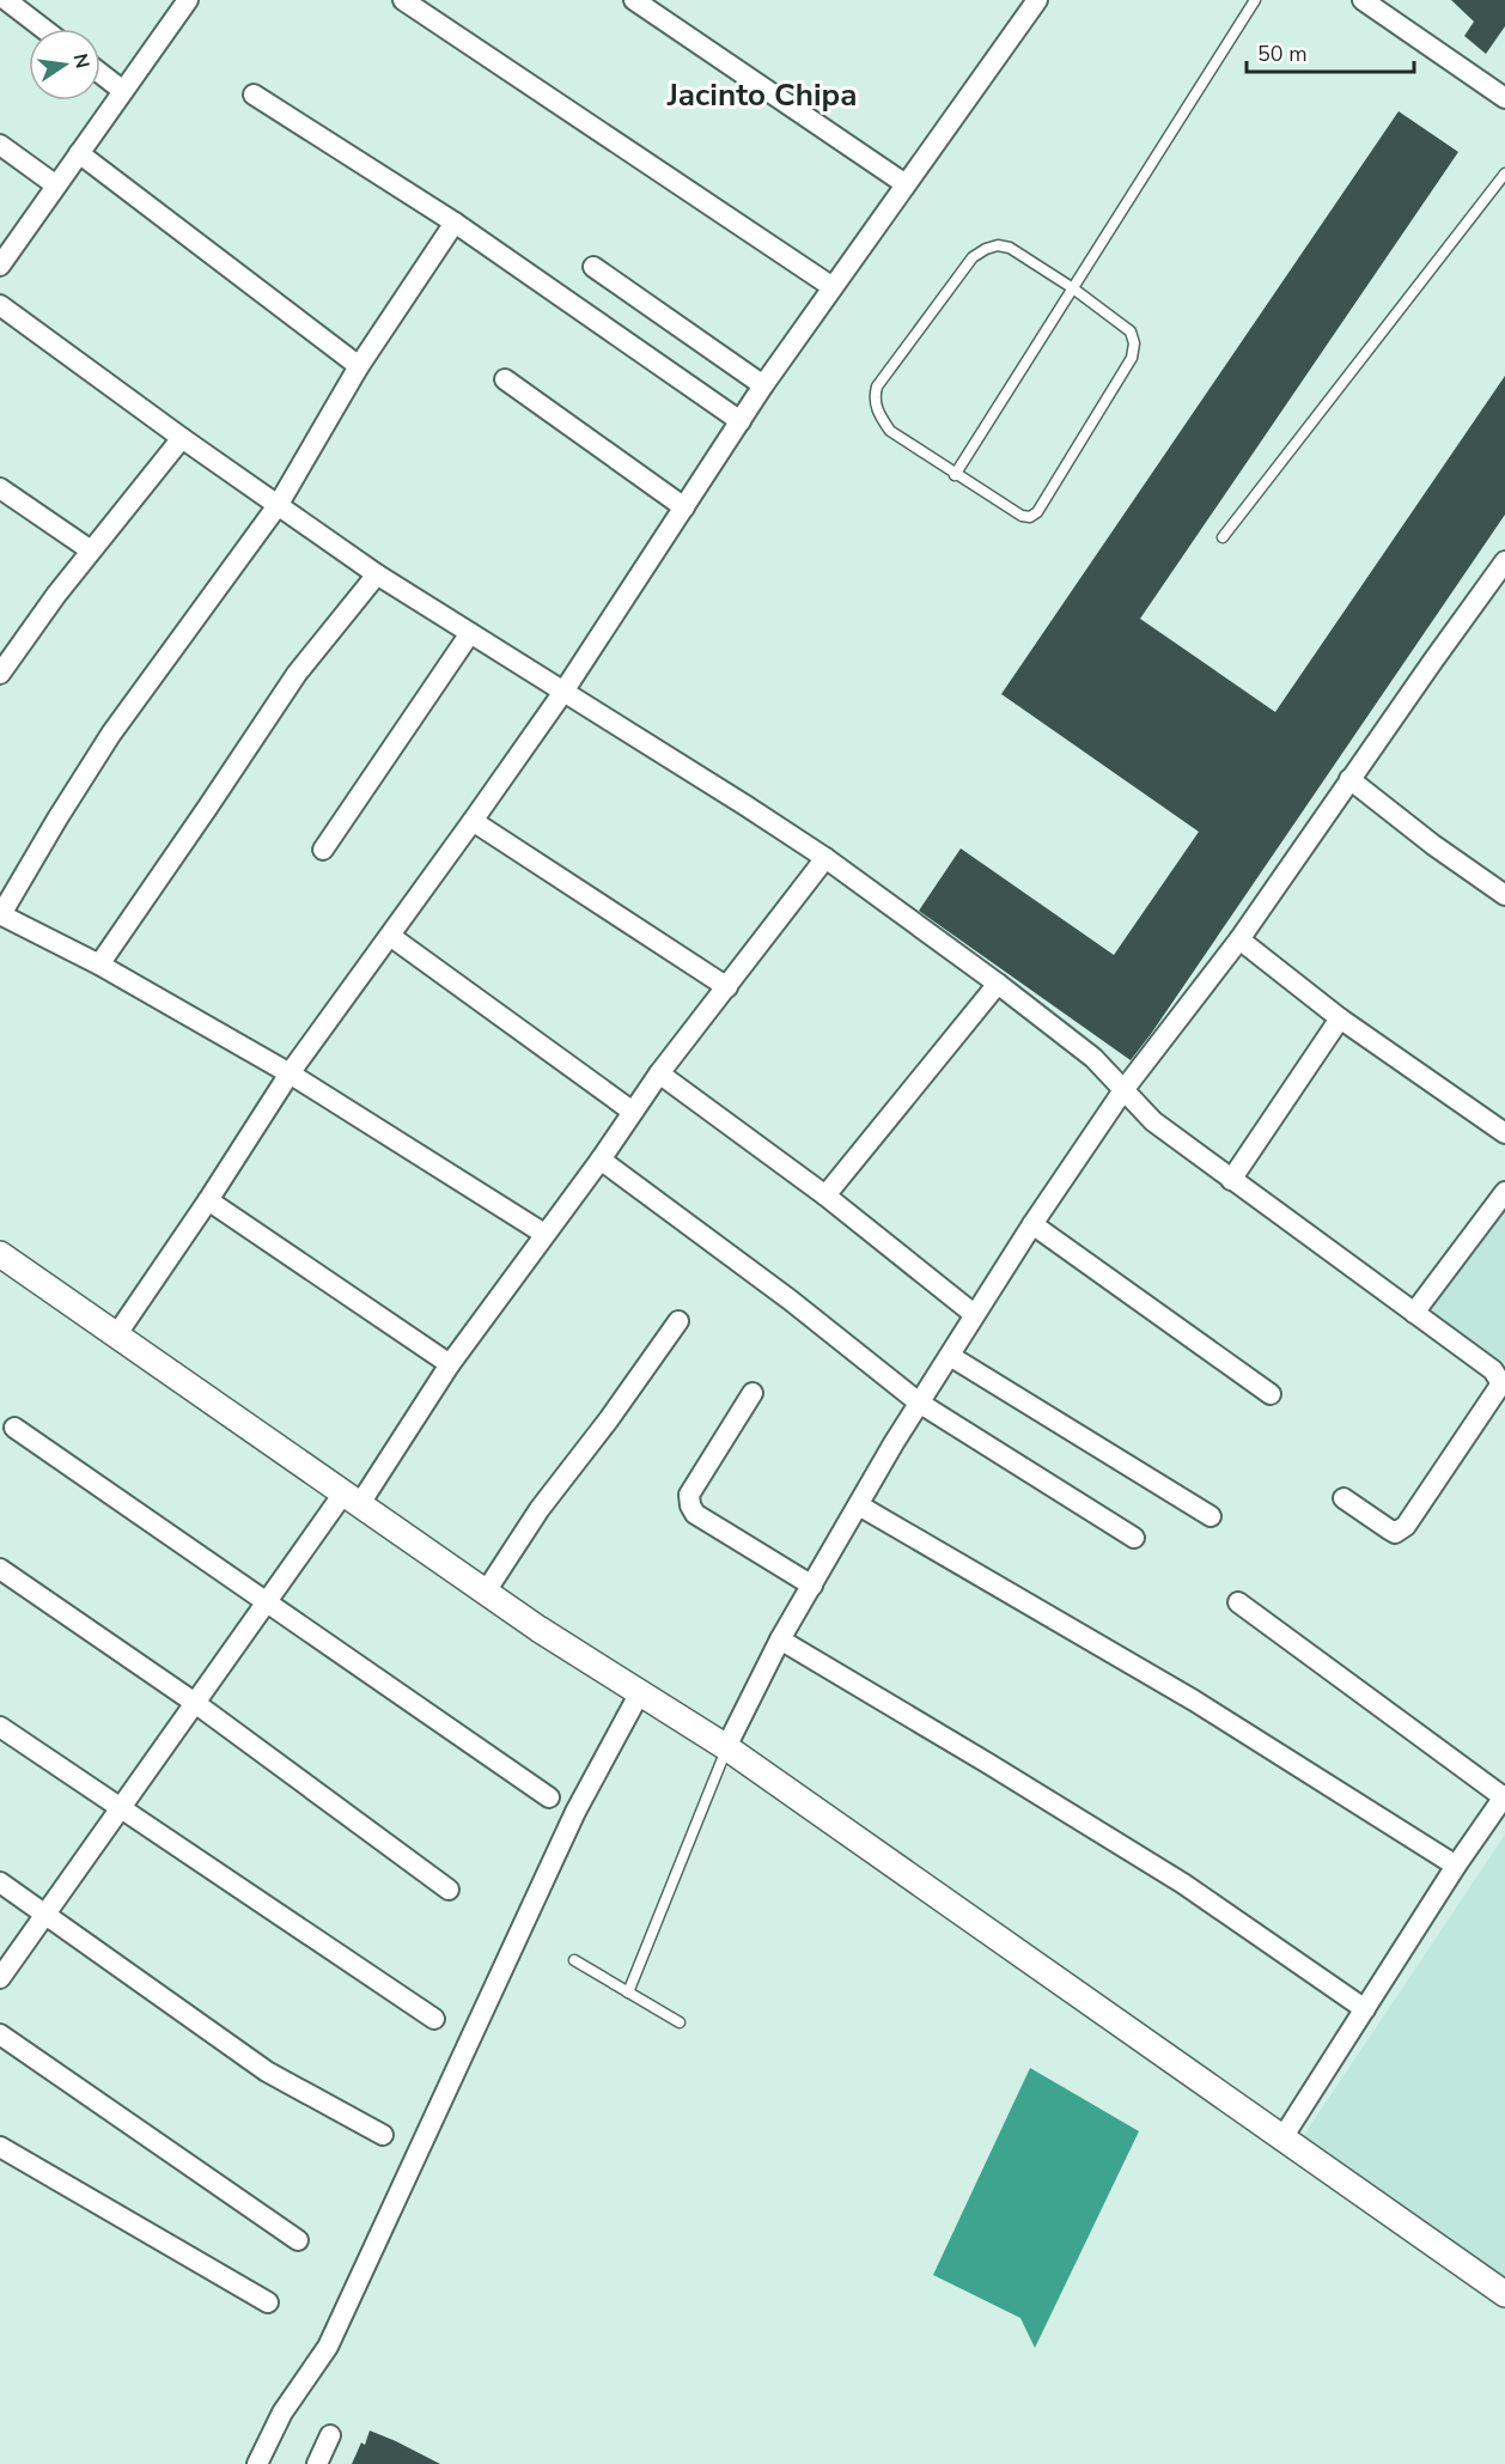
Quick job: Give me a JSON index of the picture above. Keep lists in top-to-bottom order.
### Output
{
  "districts": ["Jacinto Chipa"],
  "scale_bar": "50 m",
  "north": "right"
}
